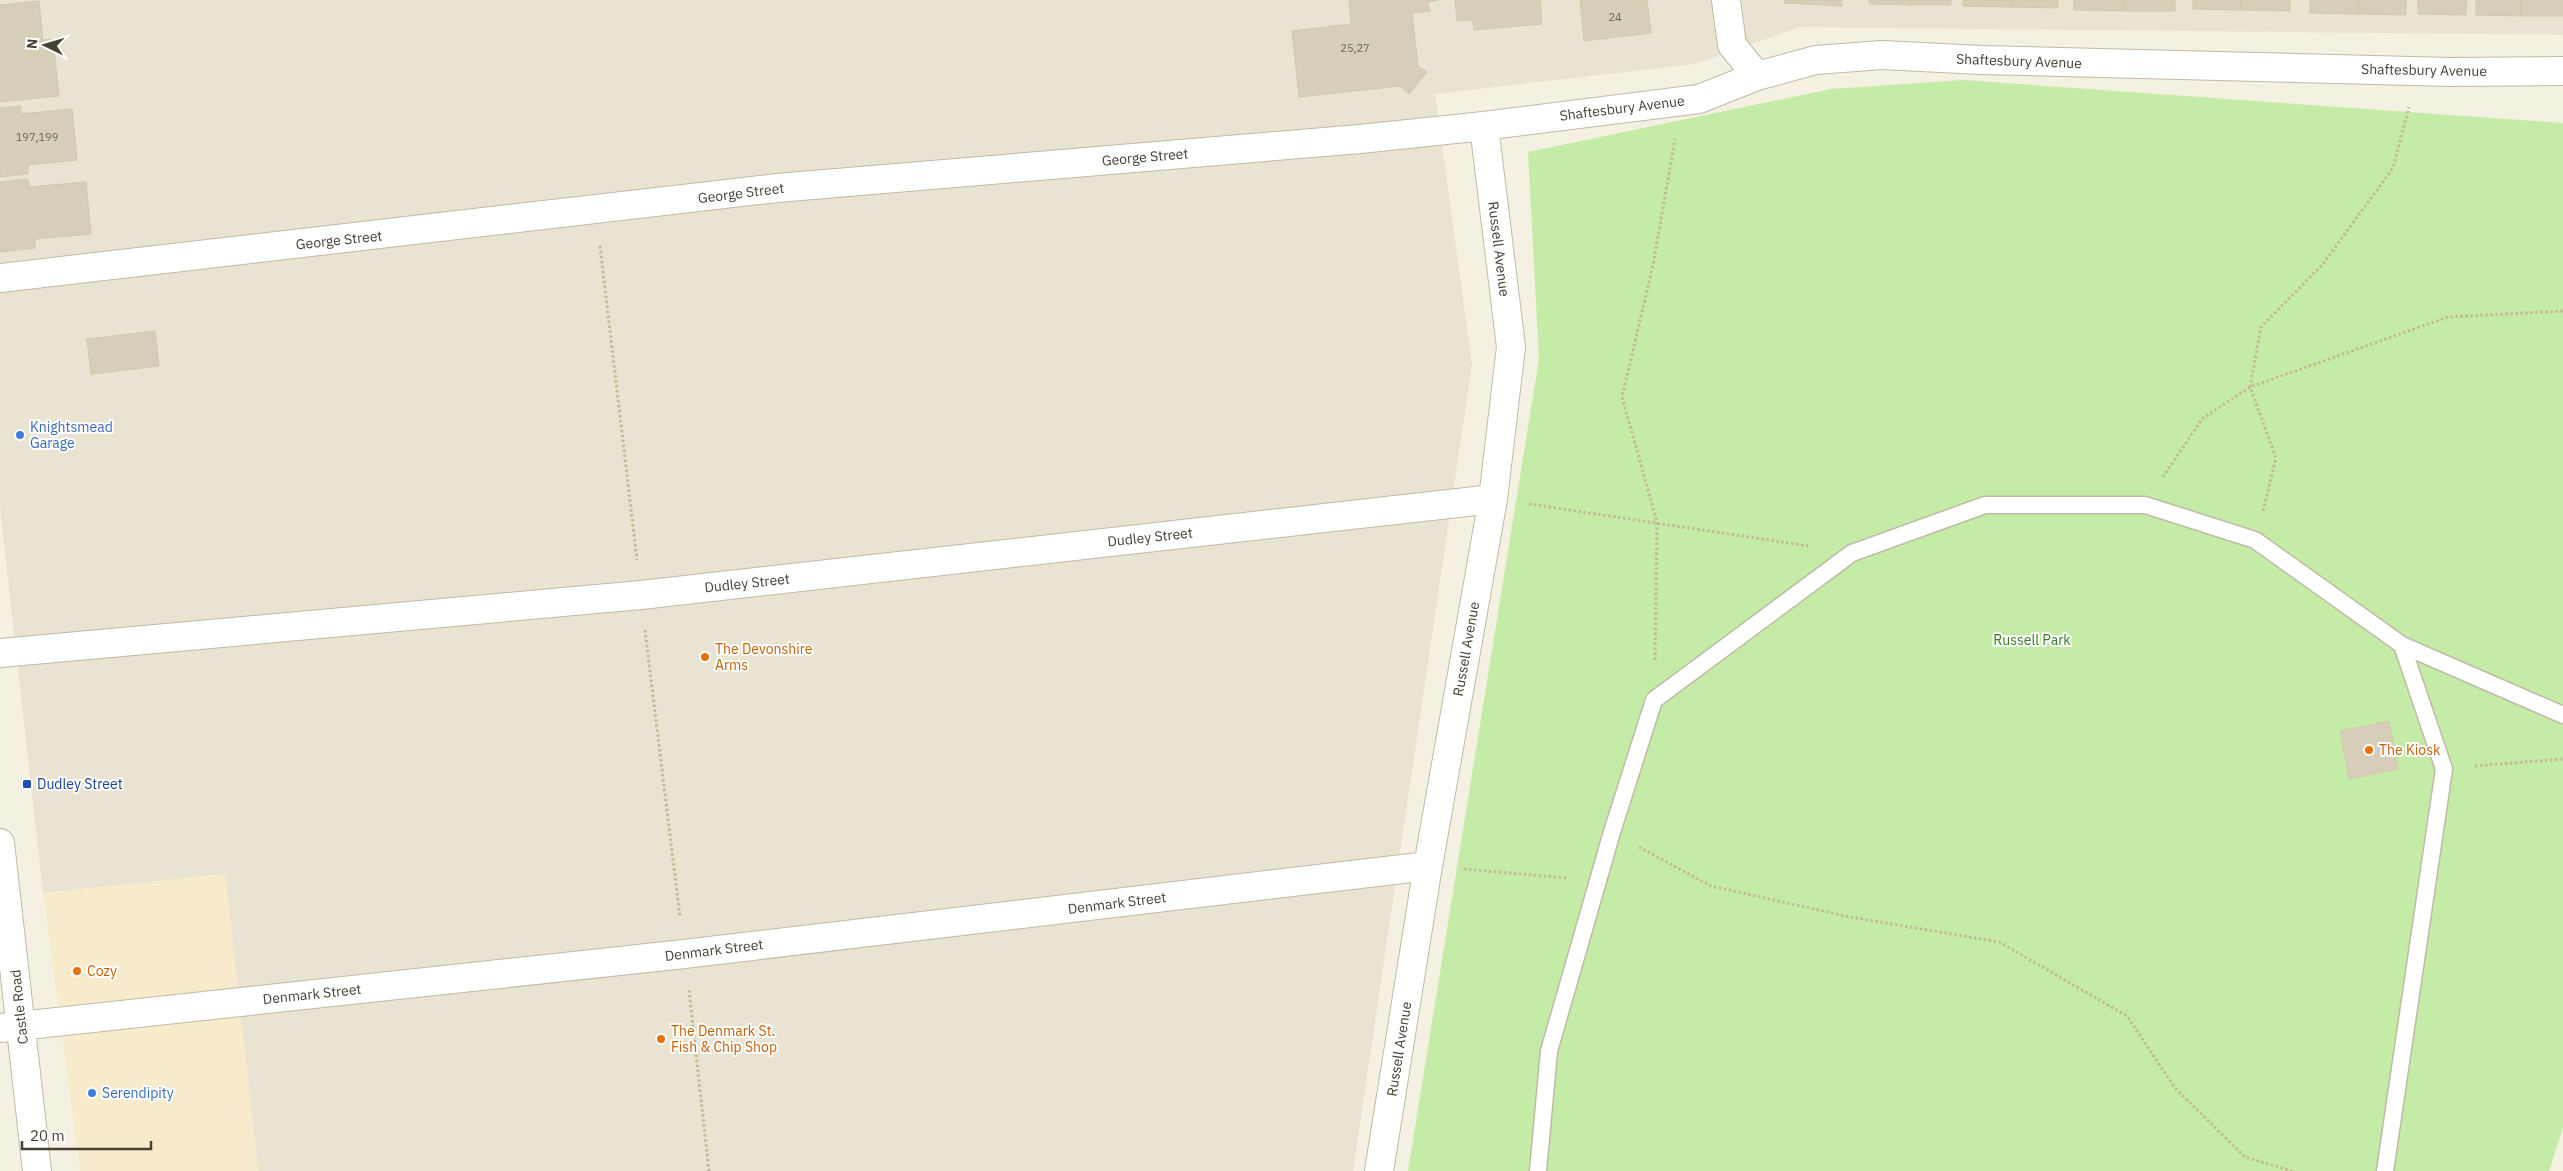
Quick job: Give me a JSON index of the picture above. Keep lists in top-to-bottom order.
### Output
{
  "streets": {
    "street": [
      "Shaftesbury Avenue",
      "George Street",
      "Russell Avenue",
      "Dudley Street",
      "Denmark Street",
      "Castle Road"
    ]
  },
  "crossings": [
    ["Shaftesbury Avenue", "George Street"],
    ["Shaftesbury Avenue", "Russell Avenue"],
    ["George Street", "Russell Avenue"],
    ["Russell Avenue", "Dudley Street"],
    ["Russell Avenue", "Denmark Street"],
    ["Denmark Street", "Castle Road"]
  ],
  "parks": ["Russell Park"],
  "places": {
    "other": [
      "Knightsmead Garage",
      "The Devonshire Arms",
      "The Kiosk",
      "Cozy",
      "The Denmark St. Fish & Chip Shop",
      "Serendipity"
    ],
    "transit": ["Dudley Street"]
  },
  "house_numbers": ["24", "25,27", "197,199"],
  "scale_bar": "20 m",
  "north": "left"
}
